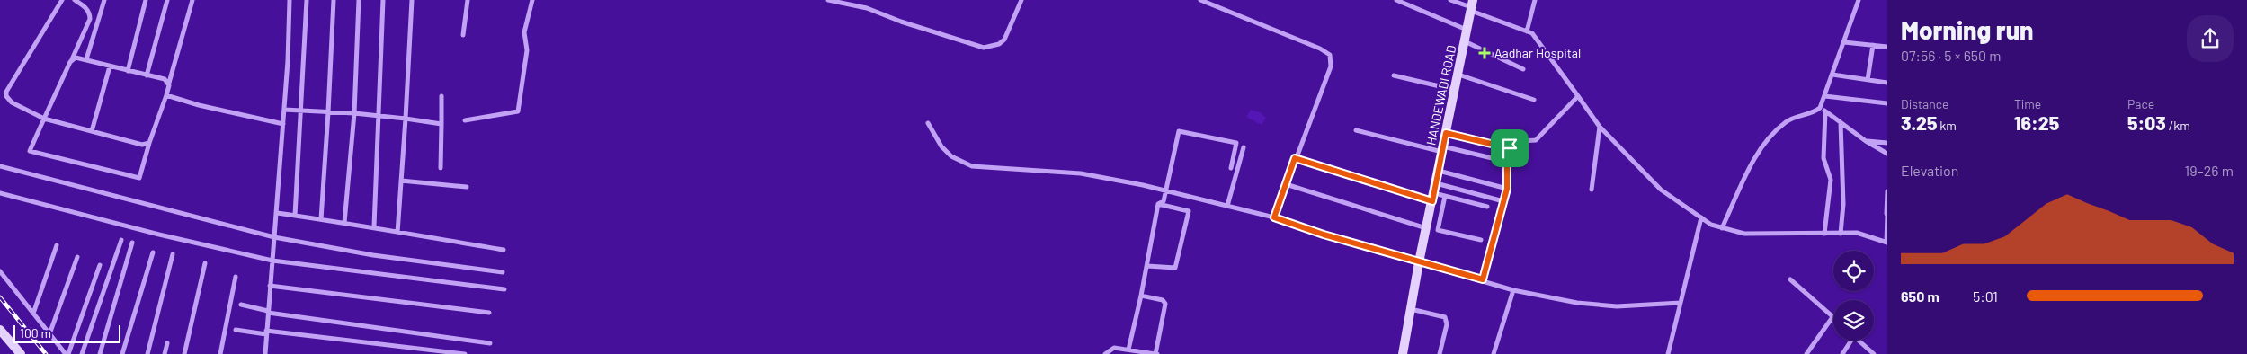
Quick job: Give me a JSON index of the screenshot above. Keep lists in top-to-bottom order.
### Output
{
  "streets": {
    "main road": ["HANDEWADI ROAD"]
  },
  "places": {
    "health": ["Aadhar Hospital"]
  },
  "scale_bar": "100 m",
  "page": {
    "heading": ["Morning run", "07:56 · 5 × 650 m"],
    "stats": [
      ["Distance", "3.25 km"],
      ["Time", "16:25"],
      ["Pace", "5:03 /km"]
    ],
    "chart": ["Elevation", "19–26 m"],
    "list": [
      {
        "name": "650 m",
        "note": "5:01"
      }
    ],
    "scale": "100 m"
  }
}
